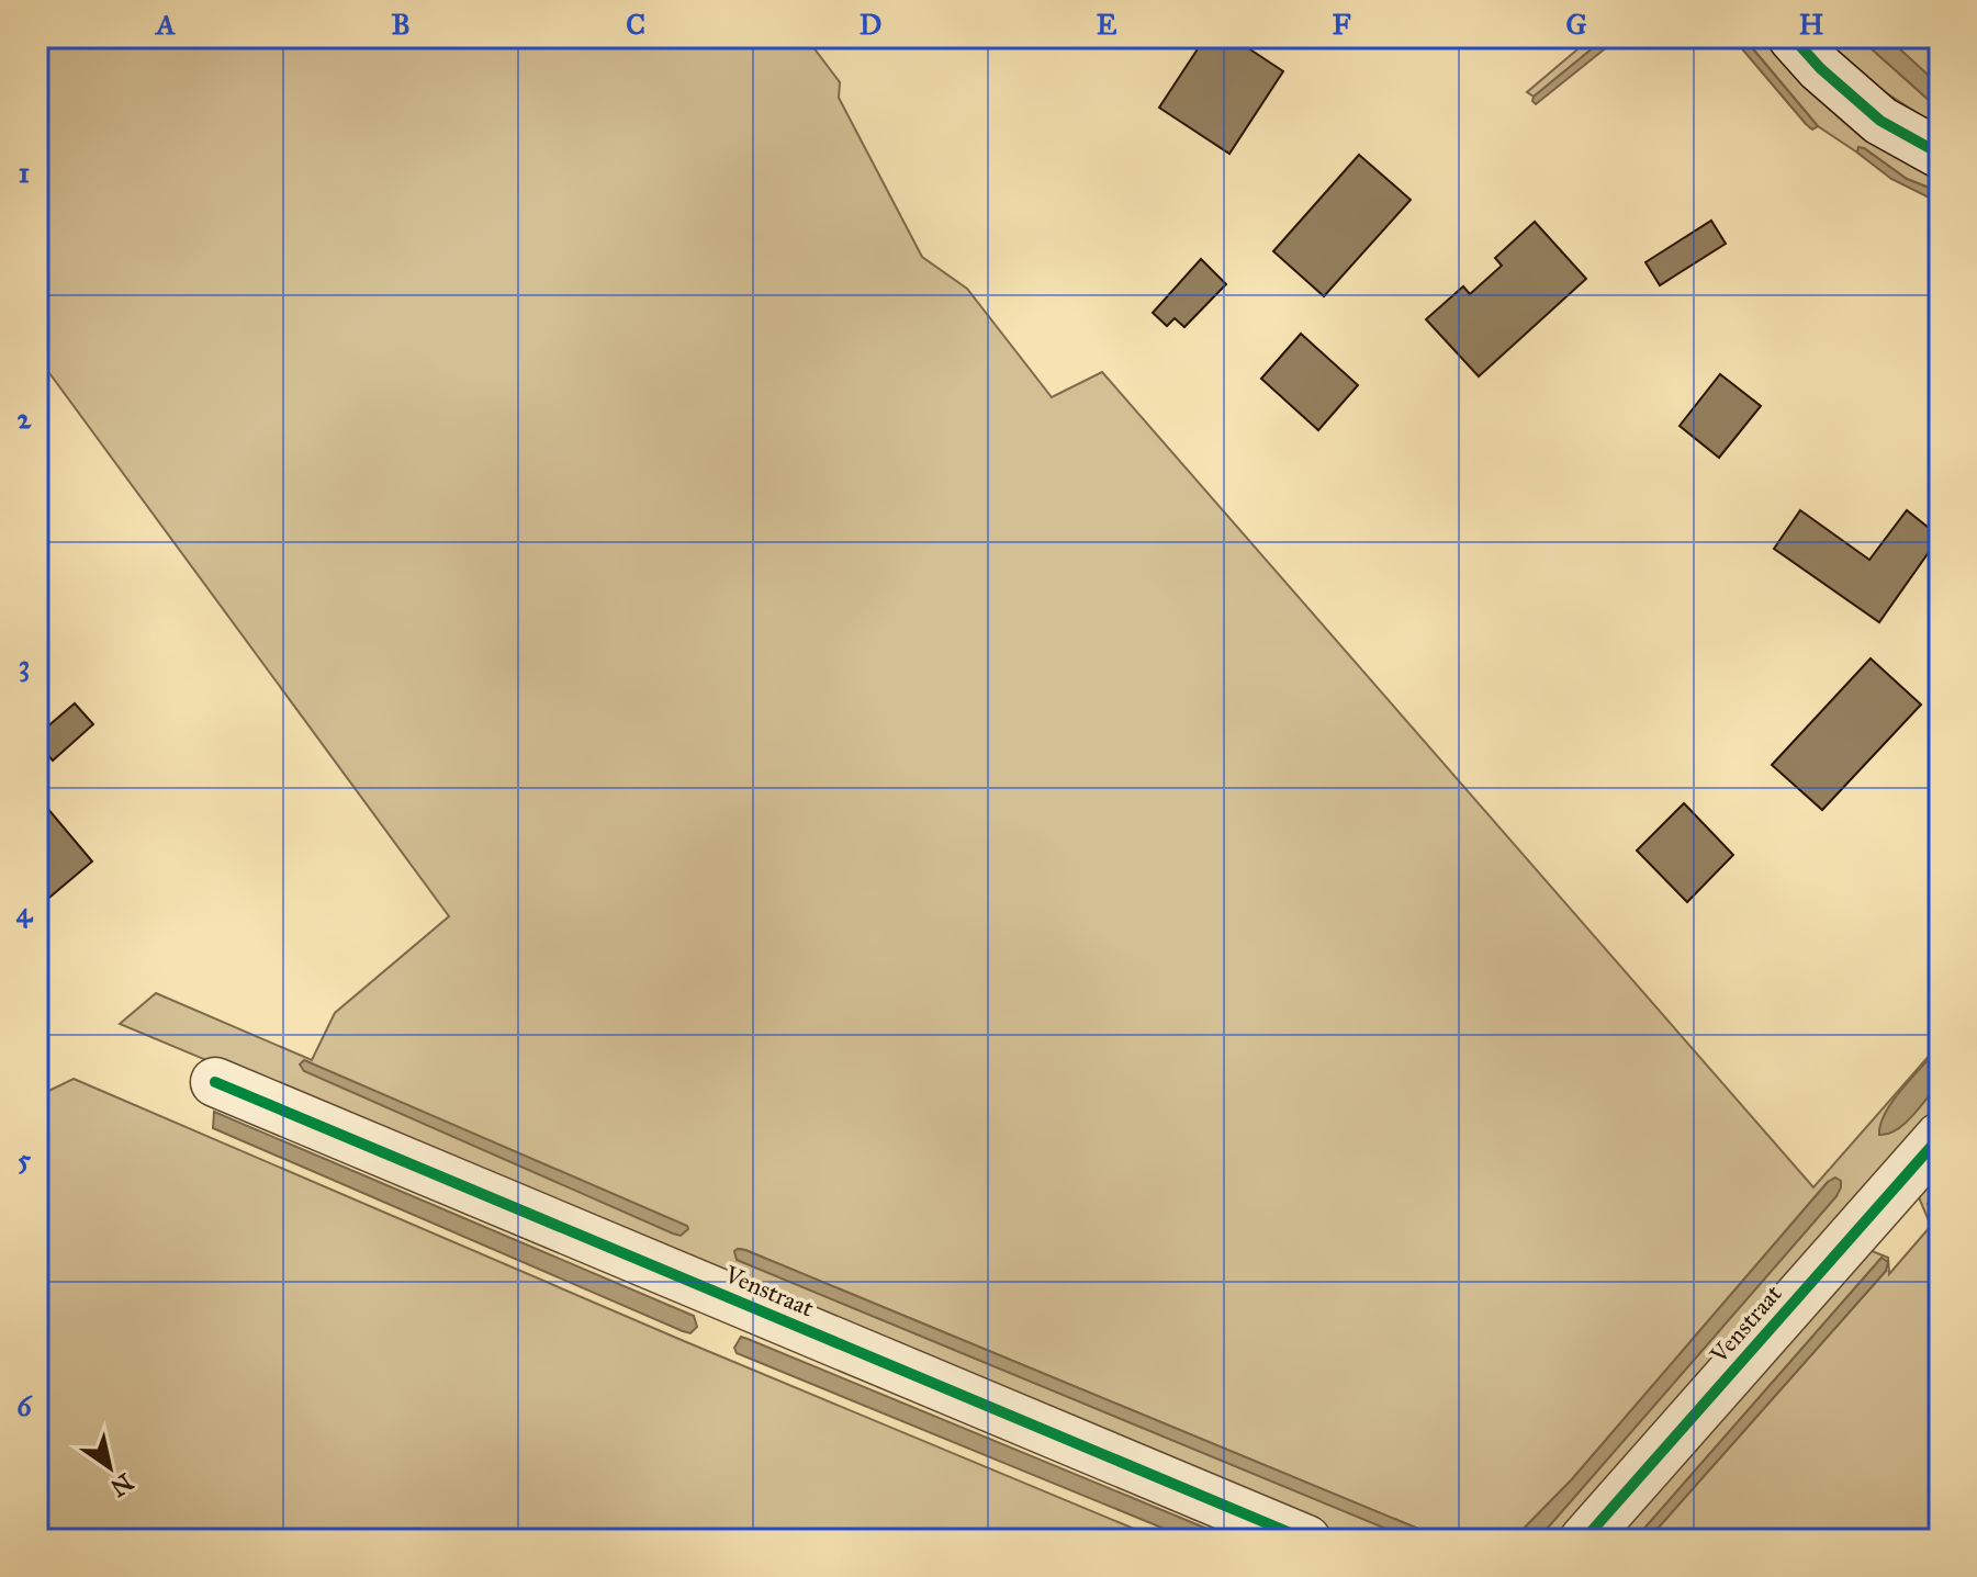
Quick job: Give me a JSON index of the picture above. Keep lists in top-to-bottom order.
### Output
{
  "streets": {
    "street": ["Venstraat"]
  },
  "north": "bottom right",
  "grid": {
    "columns": [
      "A",
      "B",
      "C",
      "D",
      "E",
      "F",
      "G",
      "H"
    ],
    "rows": [
      "1",
      "2",
      "3",
      "4",
      "5",
      "6"
    ]
  }
}
